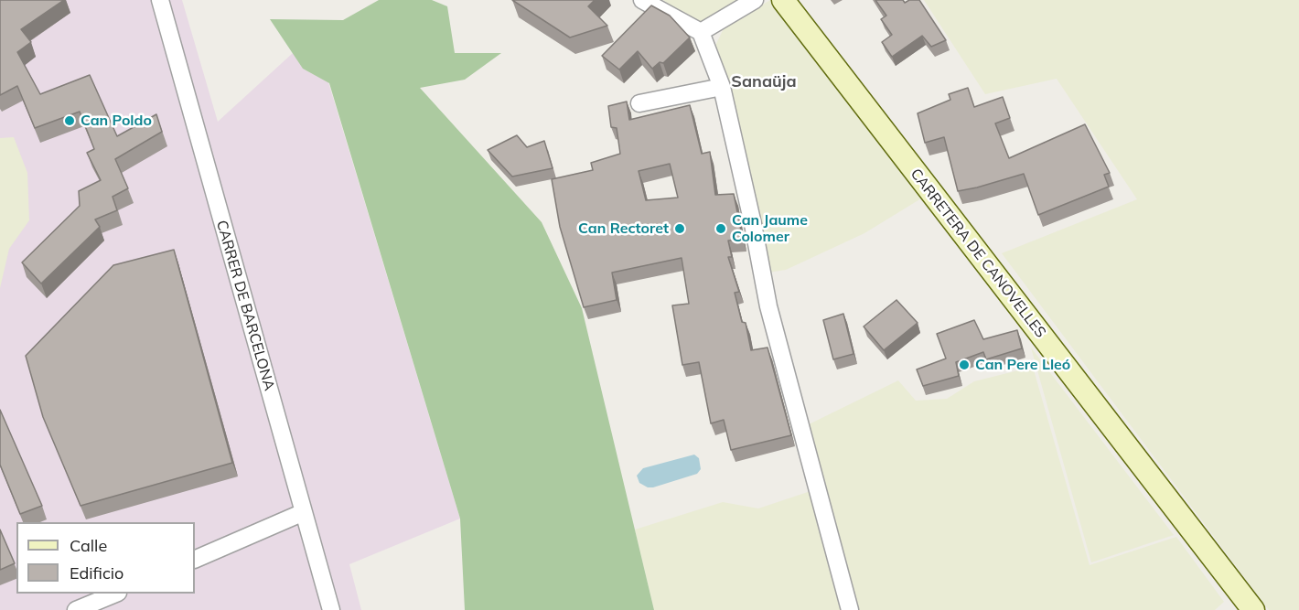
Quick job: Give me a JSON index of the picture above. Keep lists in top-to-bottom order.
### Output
{
  "streets": {
    "street": ["CARRETERA DE CANOVELLES", "CARRER DE BARCELONA"]
  },
  "districts": ["Sanaüja"],
  "places": [
    "Can Poldo",
    "Can Rectoret",
    "Can Jaume Colomer",
    "Can Pere Lleó"
  ],
  "legend": ["Calle", "Edificio"]
}
